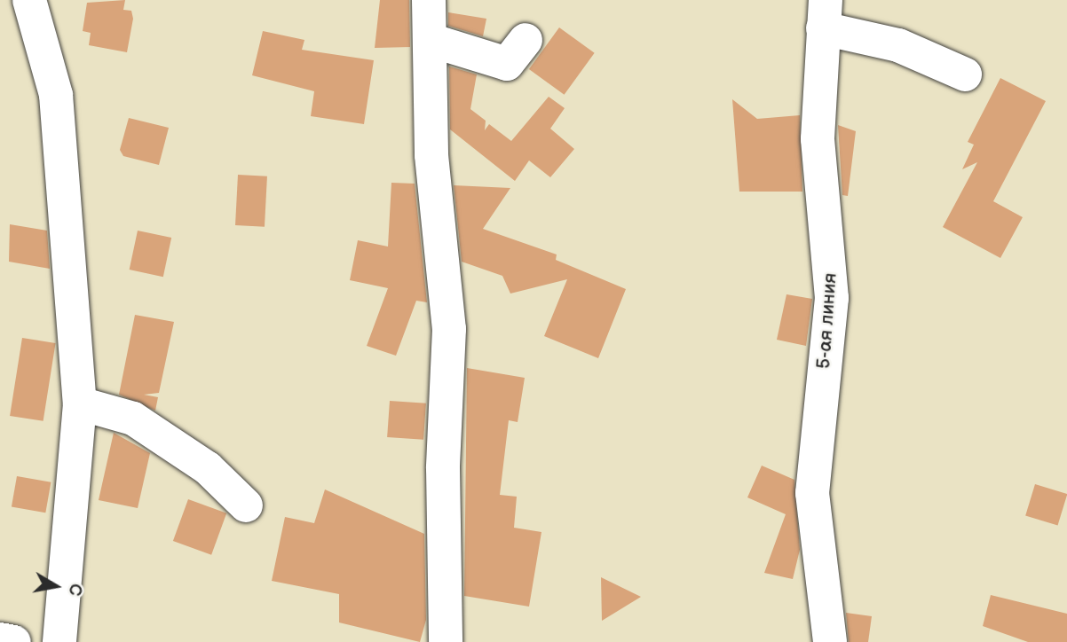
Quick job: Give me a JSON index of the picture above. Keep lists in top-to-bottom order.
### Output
{
  "streets": {
    "street": ["5-ая линия"]
  },
  "north": "right"
}
